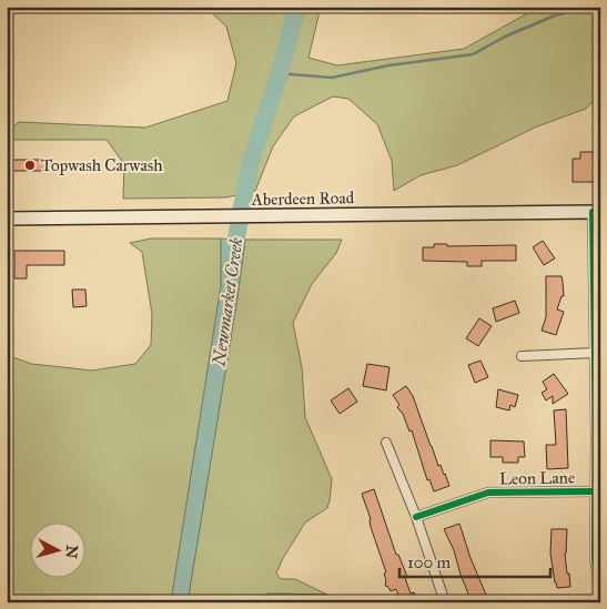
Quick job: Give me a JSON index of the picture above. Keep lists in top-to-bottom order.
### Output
{
  "streets": {
    "main road": ["Aberdeen Road"],
    "street": ["Leon Lane"]
  },
  "water": ["Newmarket Creek"],
  "places": ["Topwash Carwash"],
  "scale_bar": "100 m",
  "north": "right"
}
